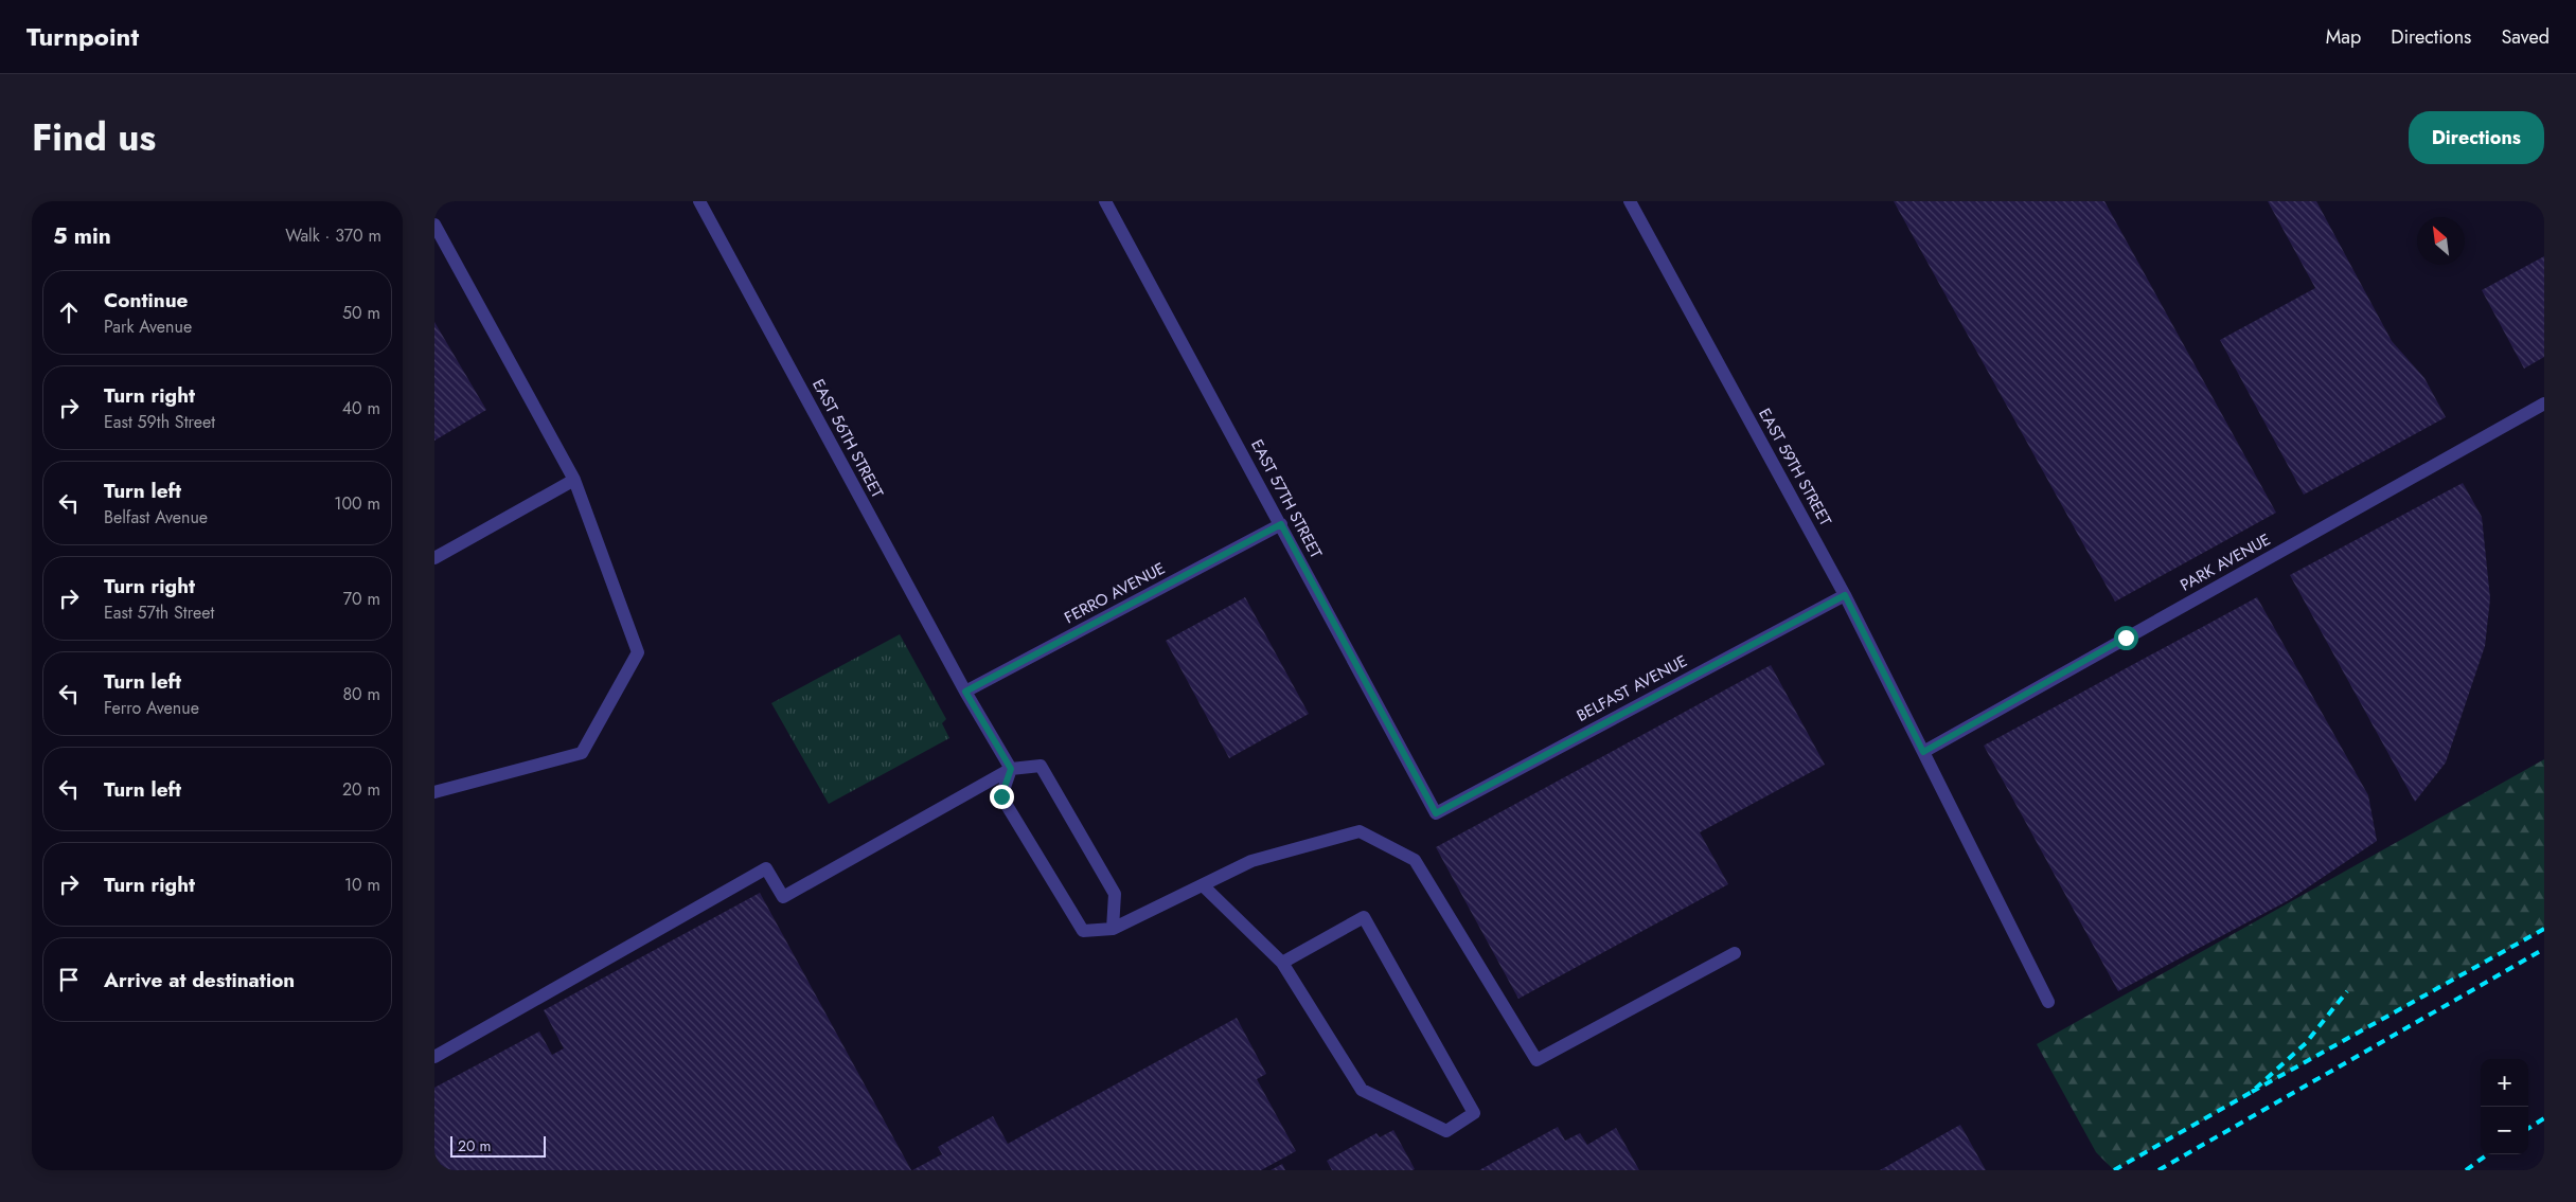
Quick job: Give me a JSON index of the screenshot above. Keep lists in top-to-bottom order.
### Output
{
  "streets": {
    "street": [
      "EAST 56TH STREET",
      "EAST 59TH STREET",
      "EAST 57TH STREET",
      "PARK AVENUE",
      "FERRO AVENUE",
      "BELFAST AVENUE"
    ]
  },
  "crossings": [
    ["EAST 56TH STREET", "FERRO AVENUE"],
    ["EAST 59TH STREET", "PARK AVENUE"],
    ["EAST 59TH STREET", "BELFAST AVENUE"],
    ["EAST 57TH STREET", "FERRO AVENUE"],
    ["EAST 57TH STREET", "BELFAST AVENUE"]
  ],
  "scale_bar": "20 m",
  "north": "top left",
  "page": {
    "header": "Turnpoint",
    "nav": ["Map", "Directions", "Saved"],
    "title": "Find us",
    "buttons": "Directions",
    "heading": ["5 min", "Walk · 370 m"],
    "list": [
      ["Continue", "Park Avenue", "50 m"],
      ["Turn right", "East 59th Street", "40 m"],
      ["Turn left", "Belfast Avenue", "100 m"],
      ["Turn right", "East 57th Street", "70 m"],
      ["Turn left", "Ferro Avenue", "80 m"],
      ["Turn left", "20 m"],
      ["Turn right", "10 m"],
      "Arrive at destination"
    ],
    "map_buttons": ["+", "−"],
    "scale": "20 m"
  }
}
